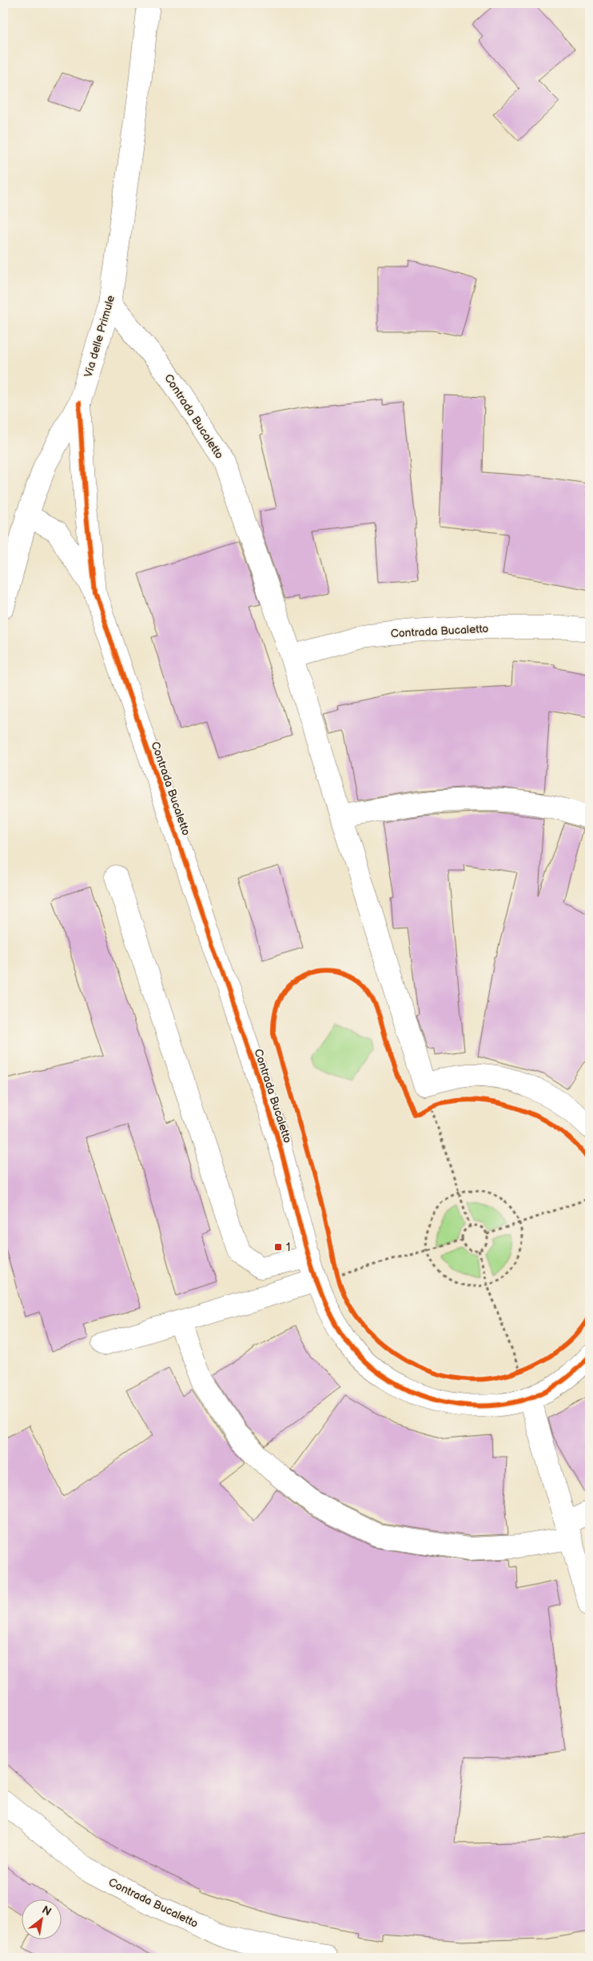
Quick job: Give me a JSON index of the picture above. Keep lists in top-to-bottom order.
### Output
{
  "streets": {
    "street": ["Via delle Primule", "Contrada Bucaletto"]
  },
  "crossings": [
    ["Via delle Primule", "Contrada Bucaletto"]
  ],
  "places": {
    "transit": ["1"]
  },
  "north": "top right"
}
